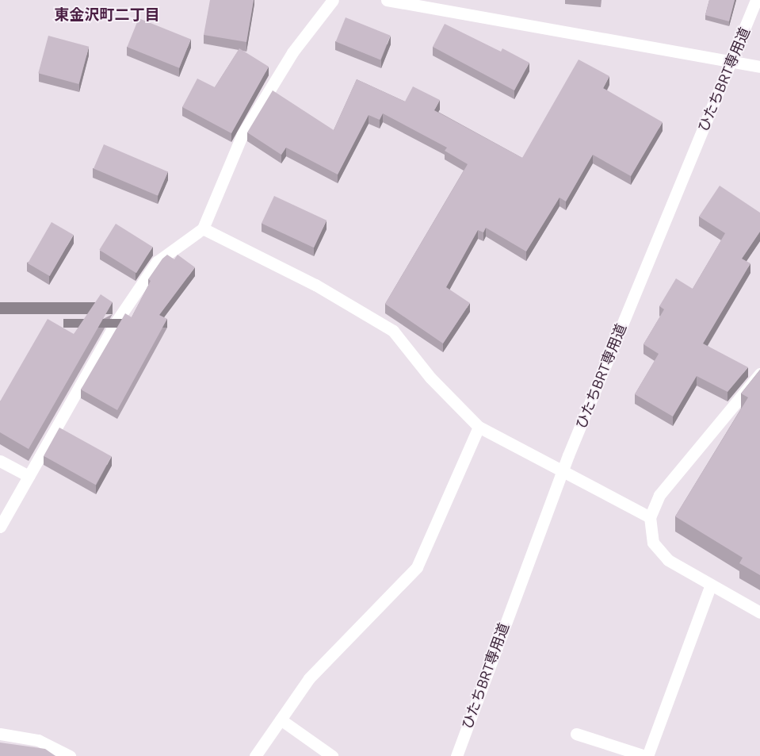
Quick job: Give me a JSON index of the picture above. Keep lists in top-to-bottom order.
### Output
{
  "streets": {
    "street": ["ひたちBRT専用道"]
  },
  "districts": ["東金沢町二丁目"]
}
